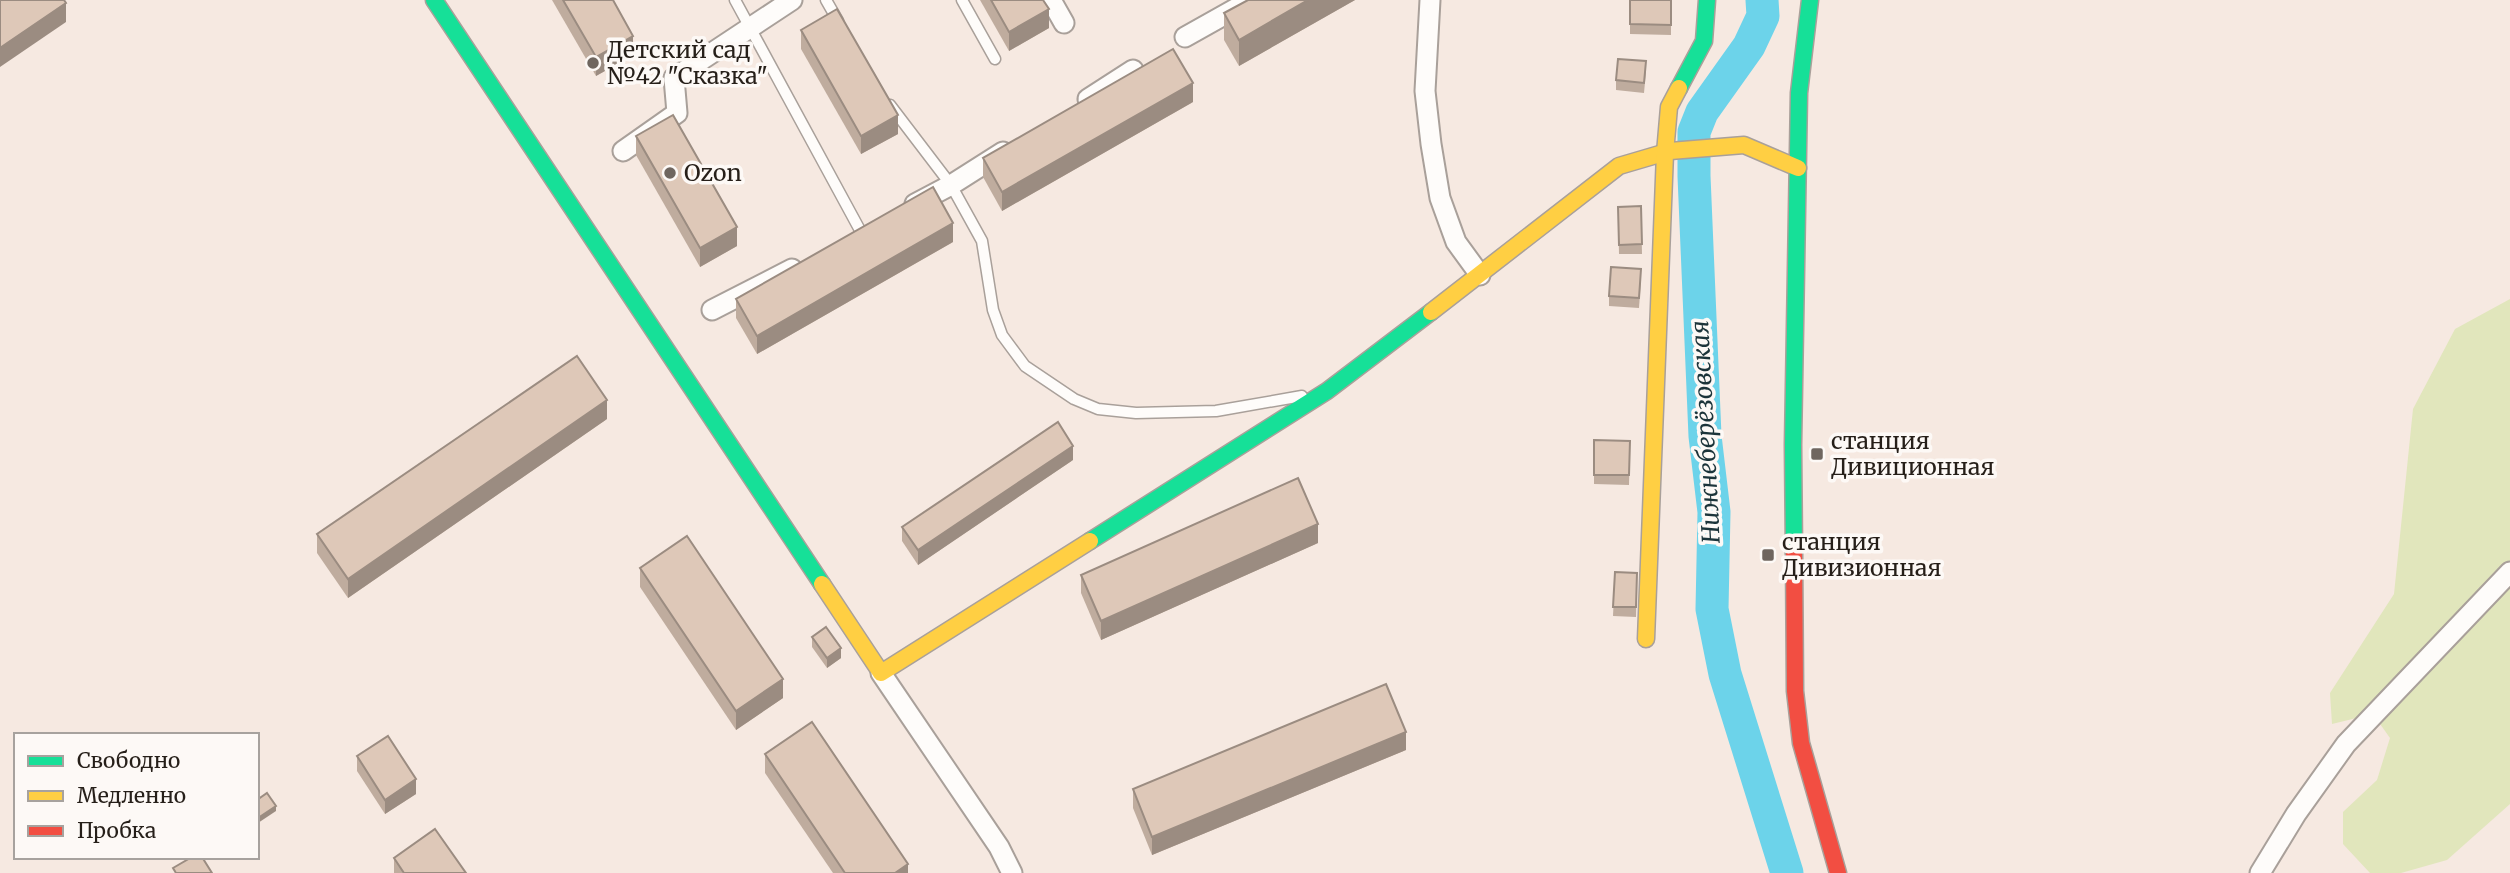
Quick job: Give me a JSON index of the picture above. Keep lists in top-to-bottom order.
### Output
{
  "water": ["Нижнеберёзовская"],
  "places": {
    "other": ["Детский сад №42 \"Сказка\"", "Ozon"],
    "transit": ["станция Дивиционная", "станция Дивизионная"]
  },
  "legend": ["Свободно", "Медленно", "Пробка"]
}
